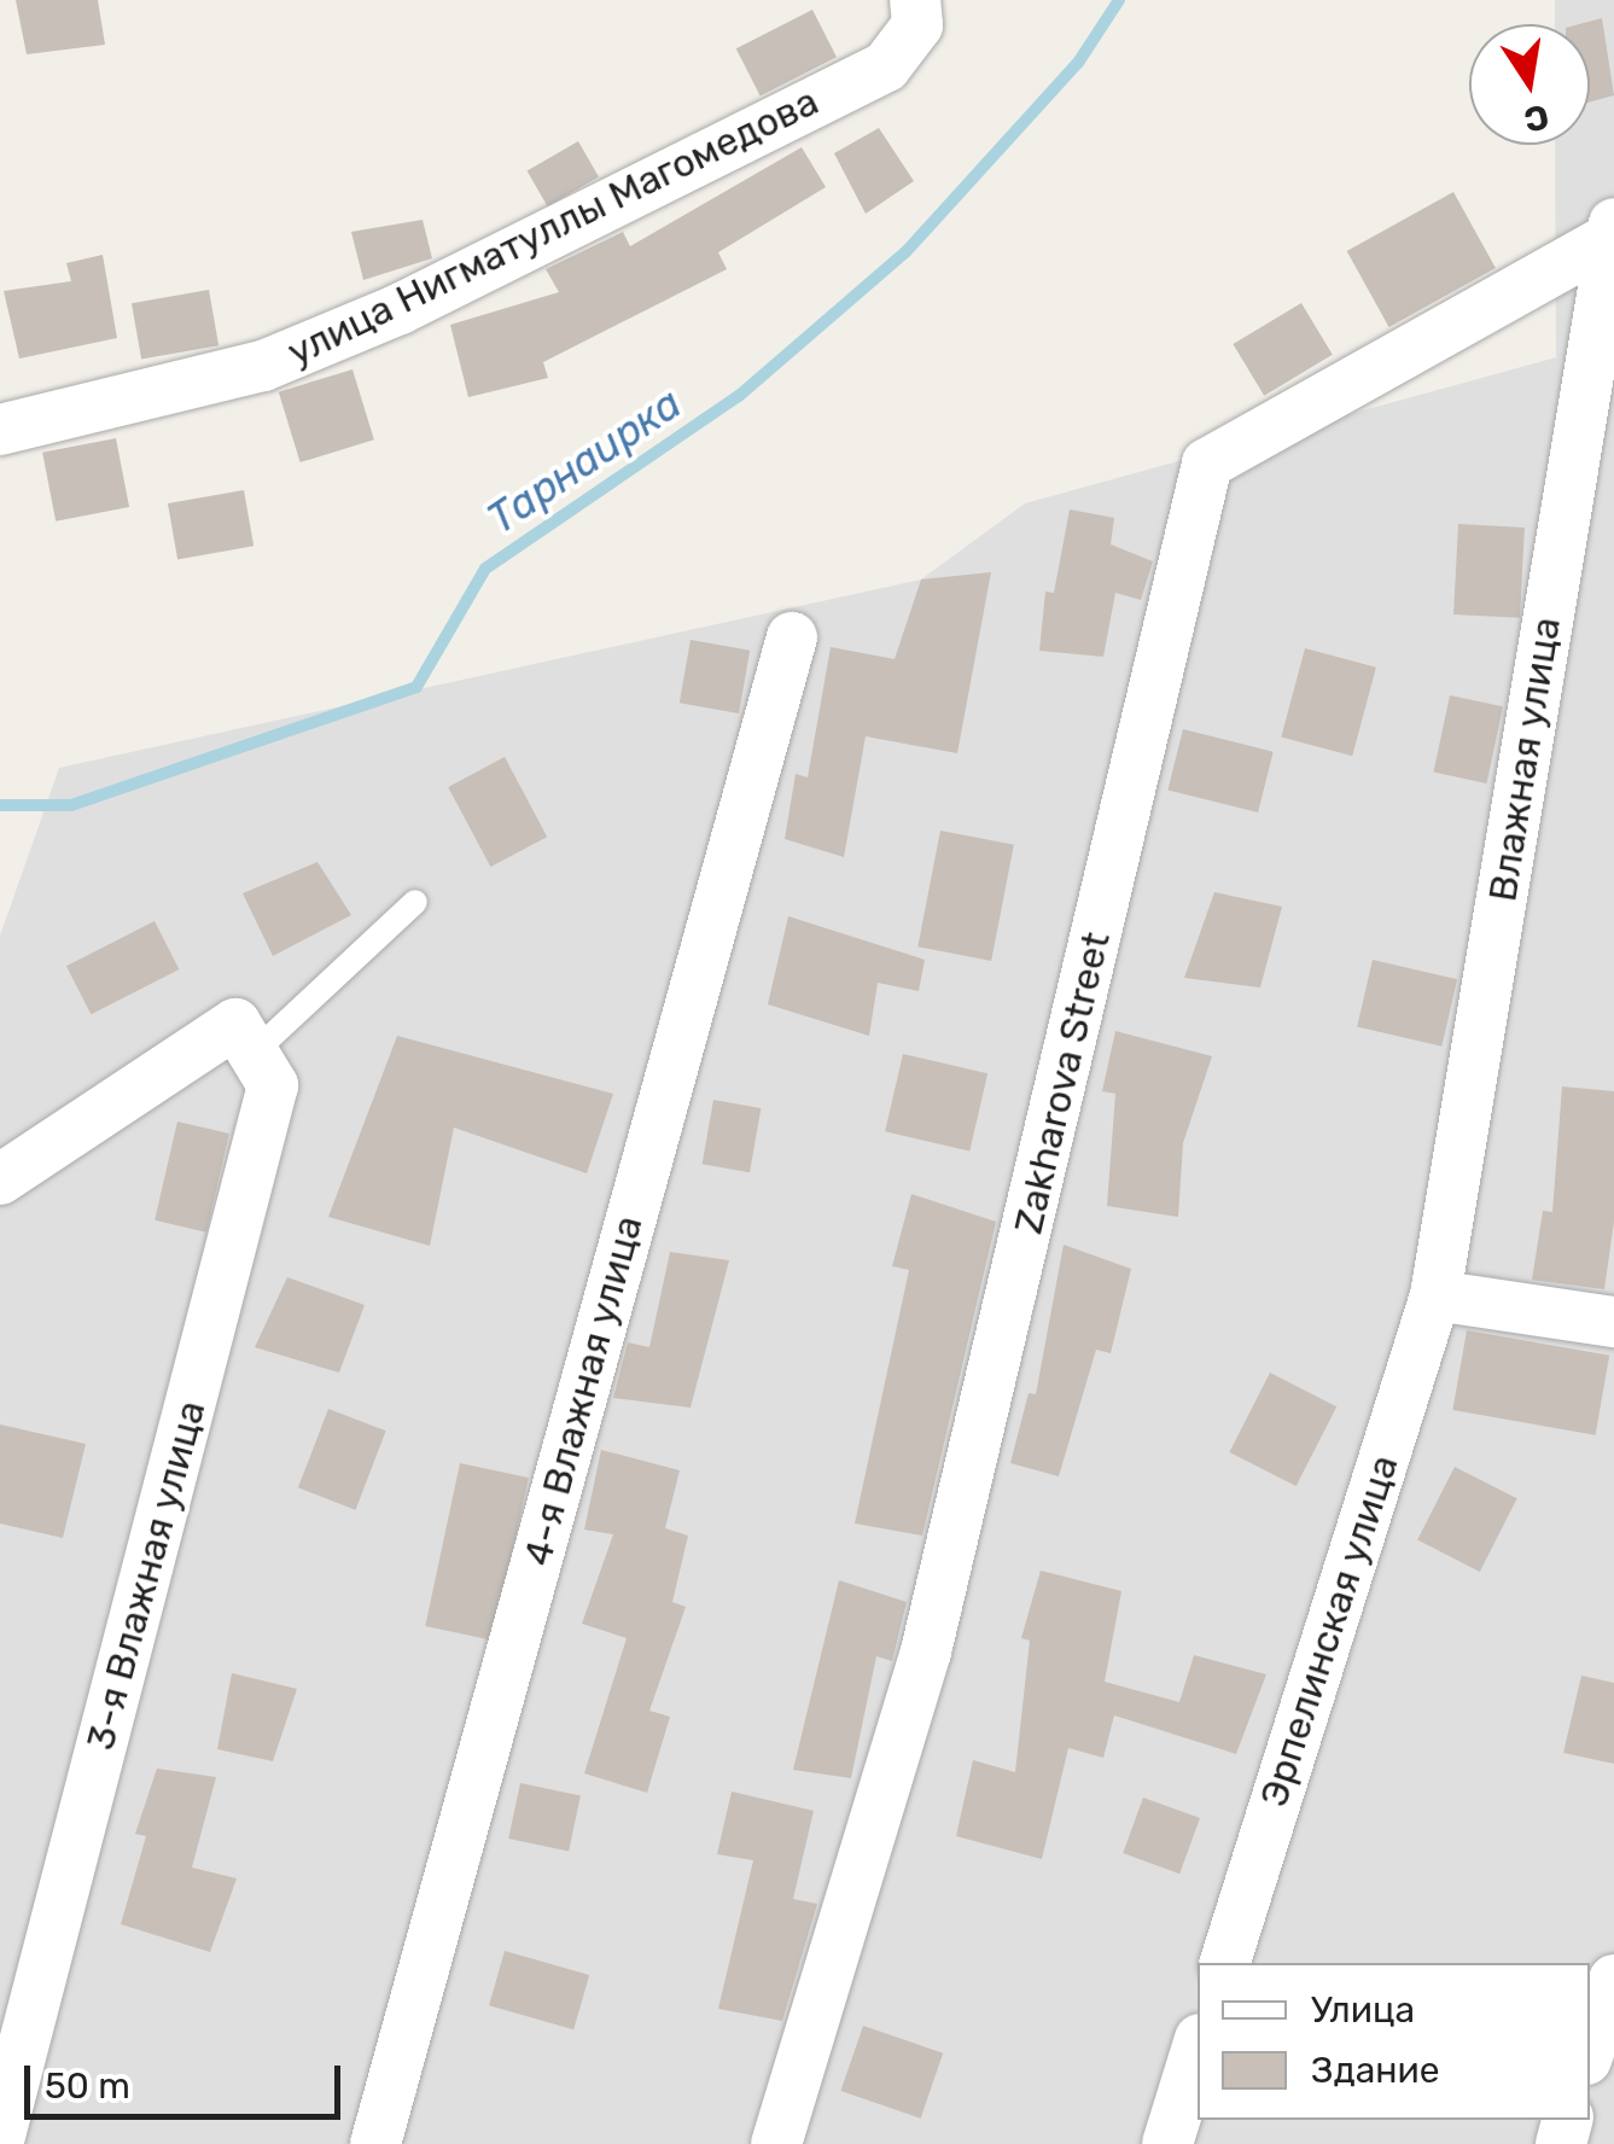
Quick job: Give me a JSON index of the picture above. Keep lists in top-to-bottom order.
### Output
{
  "streets": {
    "street": [
      "улица Нигматуллы Магомедова",
      "Влажная улица",
      "Zakharova Street",
      "4-я Влажная улица",
      "3-я Влажная улица",
      "Эрпелинская улица"
    ]
  },
  "crossings": [
    ["Влажная улица", "Zakharova Street"],
    ["Влажная улица", "Эрпелинская улица"]
  ],
  "water": ["Тарнаирка"],
  "legend": ["Улица", "Здание"],
  "scale_bar": "50 m",
  "north": "bottom"
}
